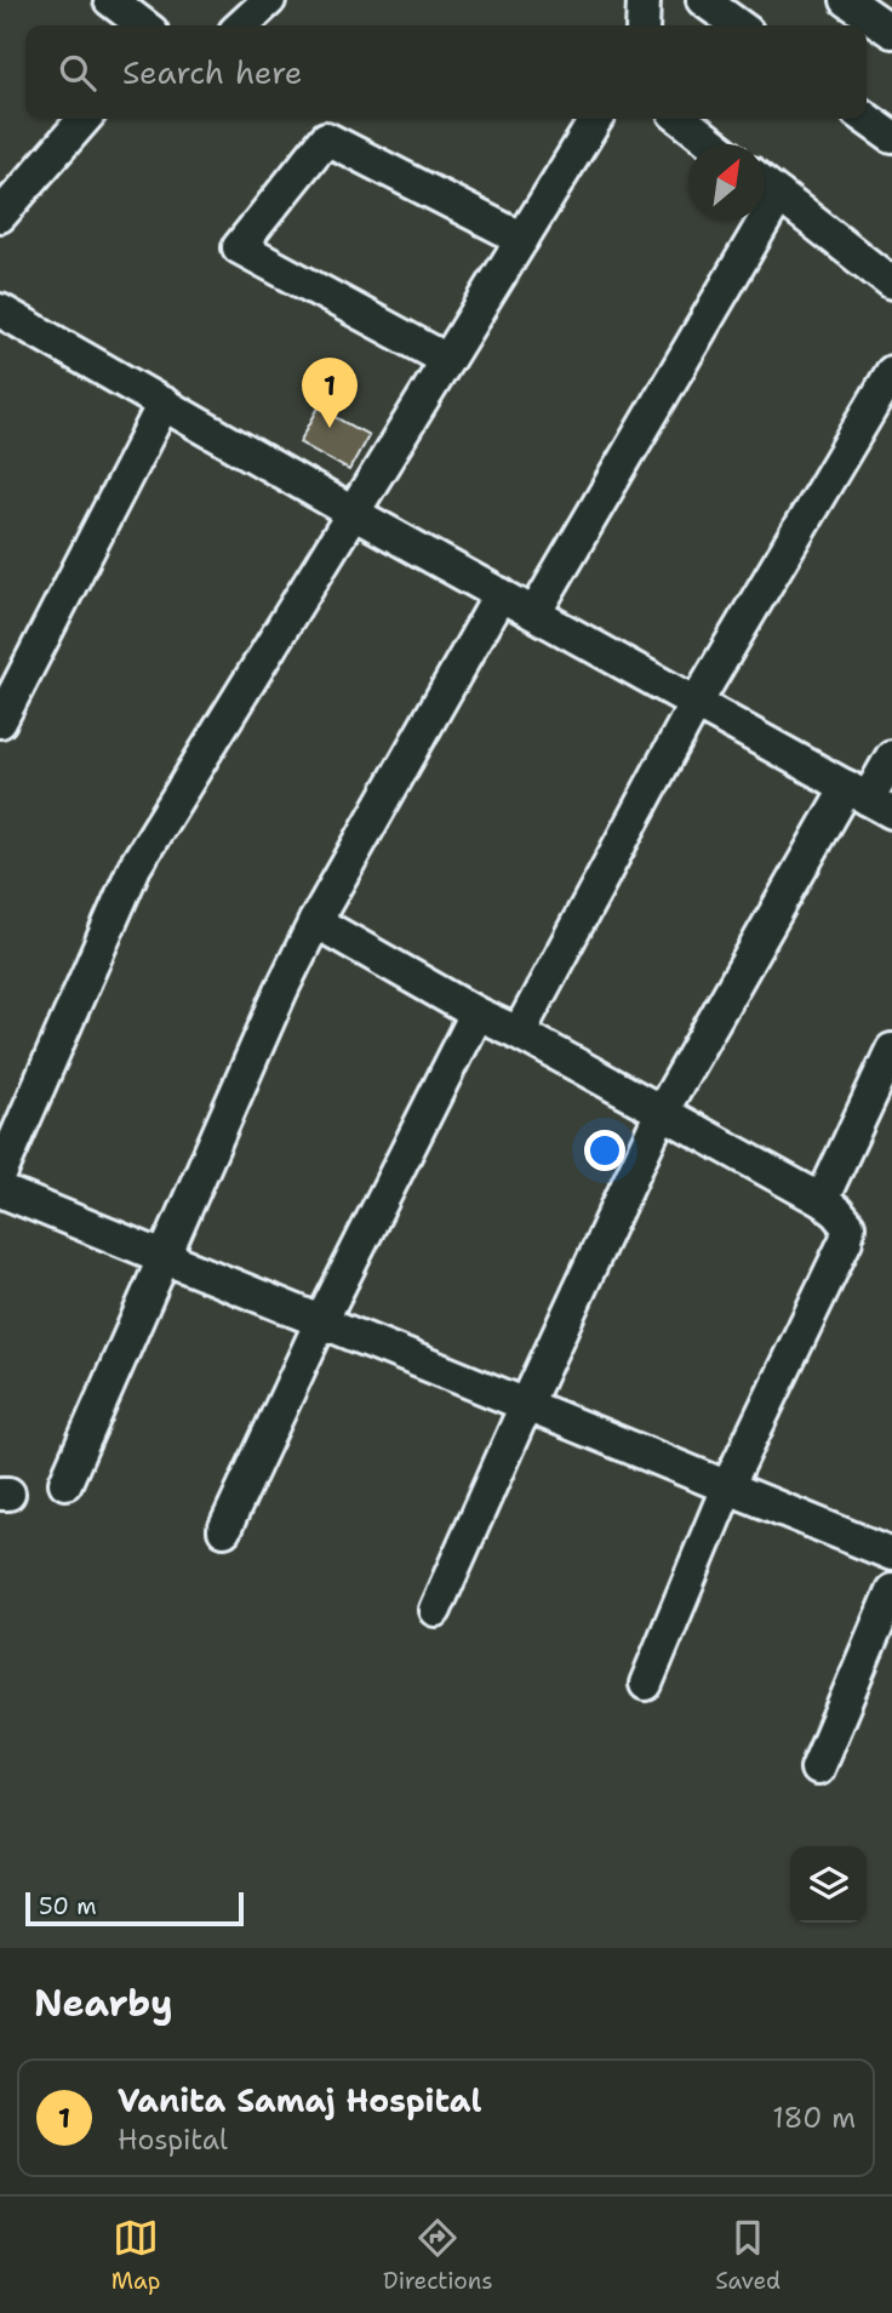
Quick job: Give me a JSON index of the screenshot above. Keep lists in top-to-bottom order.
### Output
{
  "scale_bar": "50 m",
  "north": "top right",
  "page": {
    "search": "Search here",
    "pins": "1",
    "scale": "50 m",
    "heading": "Nearby",
    "list": [
      {
        "mark": "1",
        "name": "Vanita Samaj Hospital",
        "note": "Hospital",
        "value": "180 m"
      }
    ],
    "nav": ["Map", "Directions", "Saved"]
  }
}
